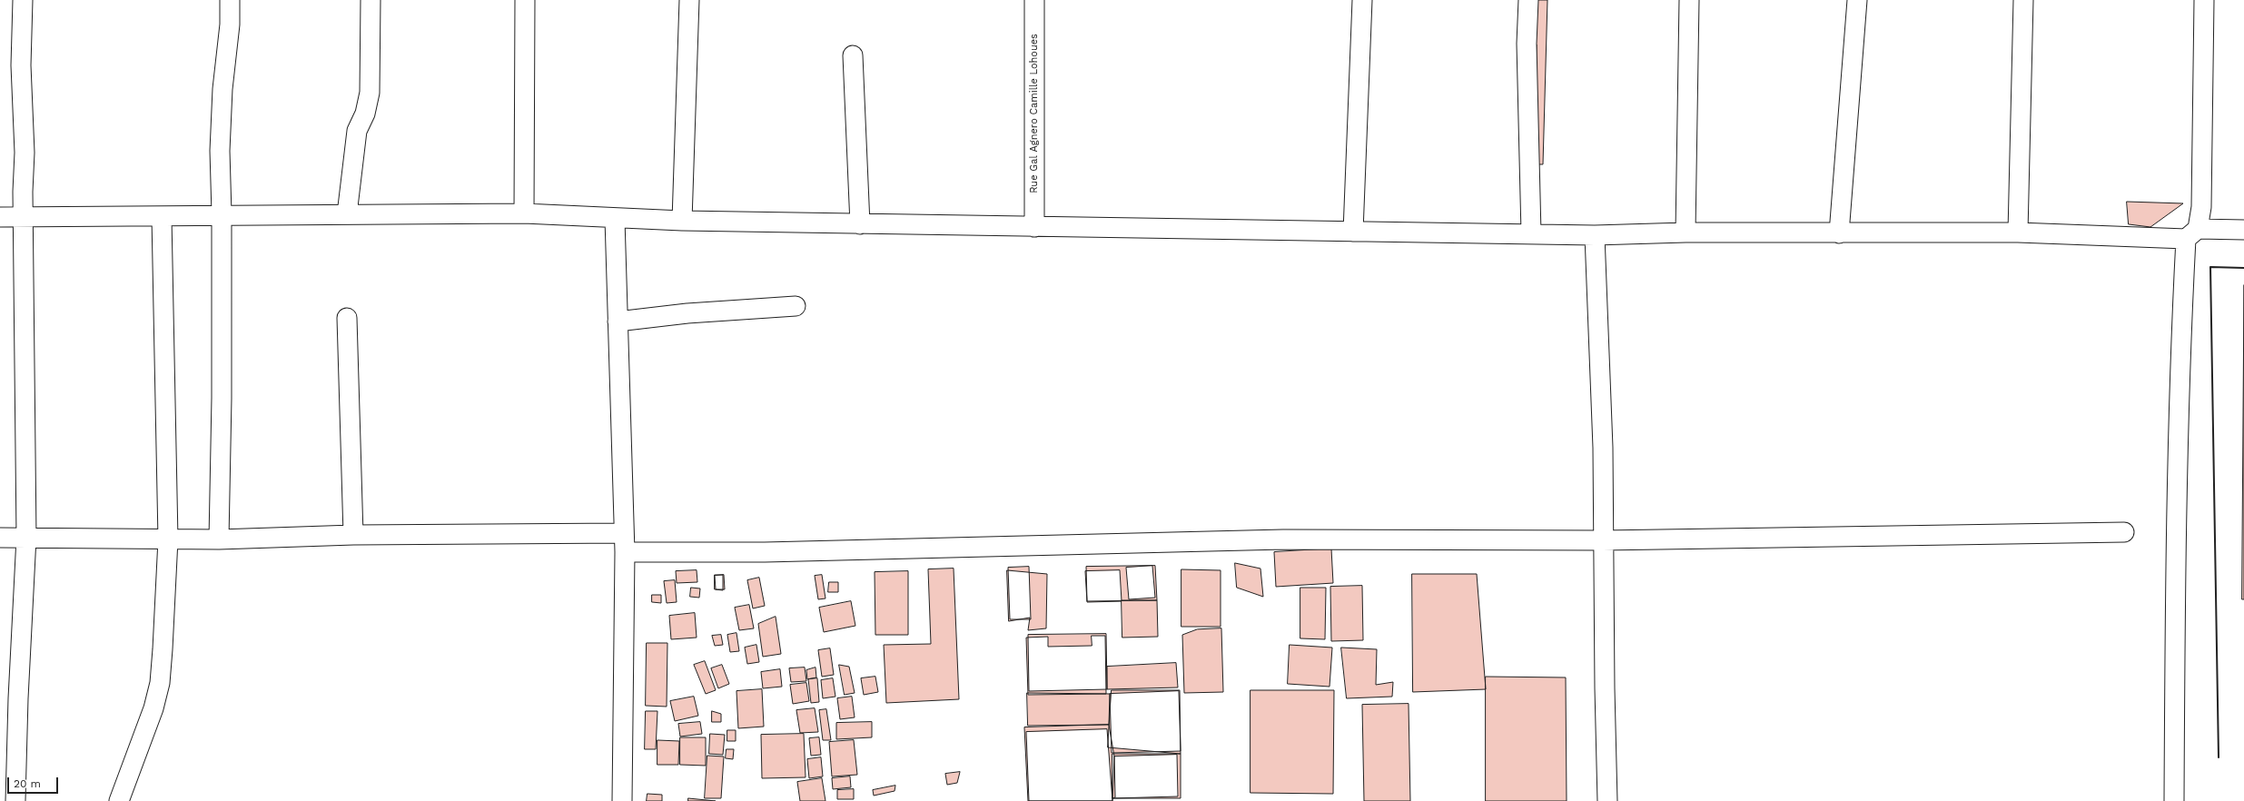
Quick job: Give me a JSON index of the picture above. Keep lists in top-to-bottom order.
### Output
{
  "streets": {
    "street": ["Rue Gal Agnero Camille Lohoues"]
  },
  "scale_bar": "20 m"
}
